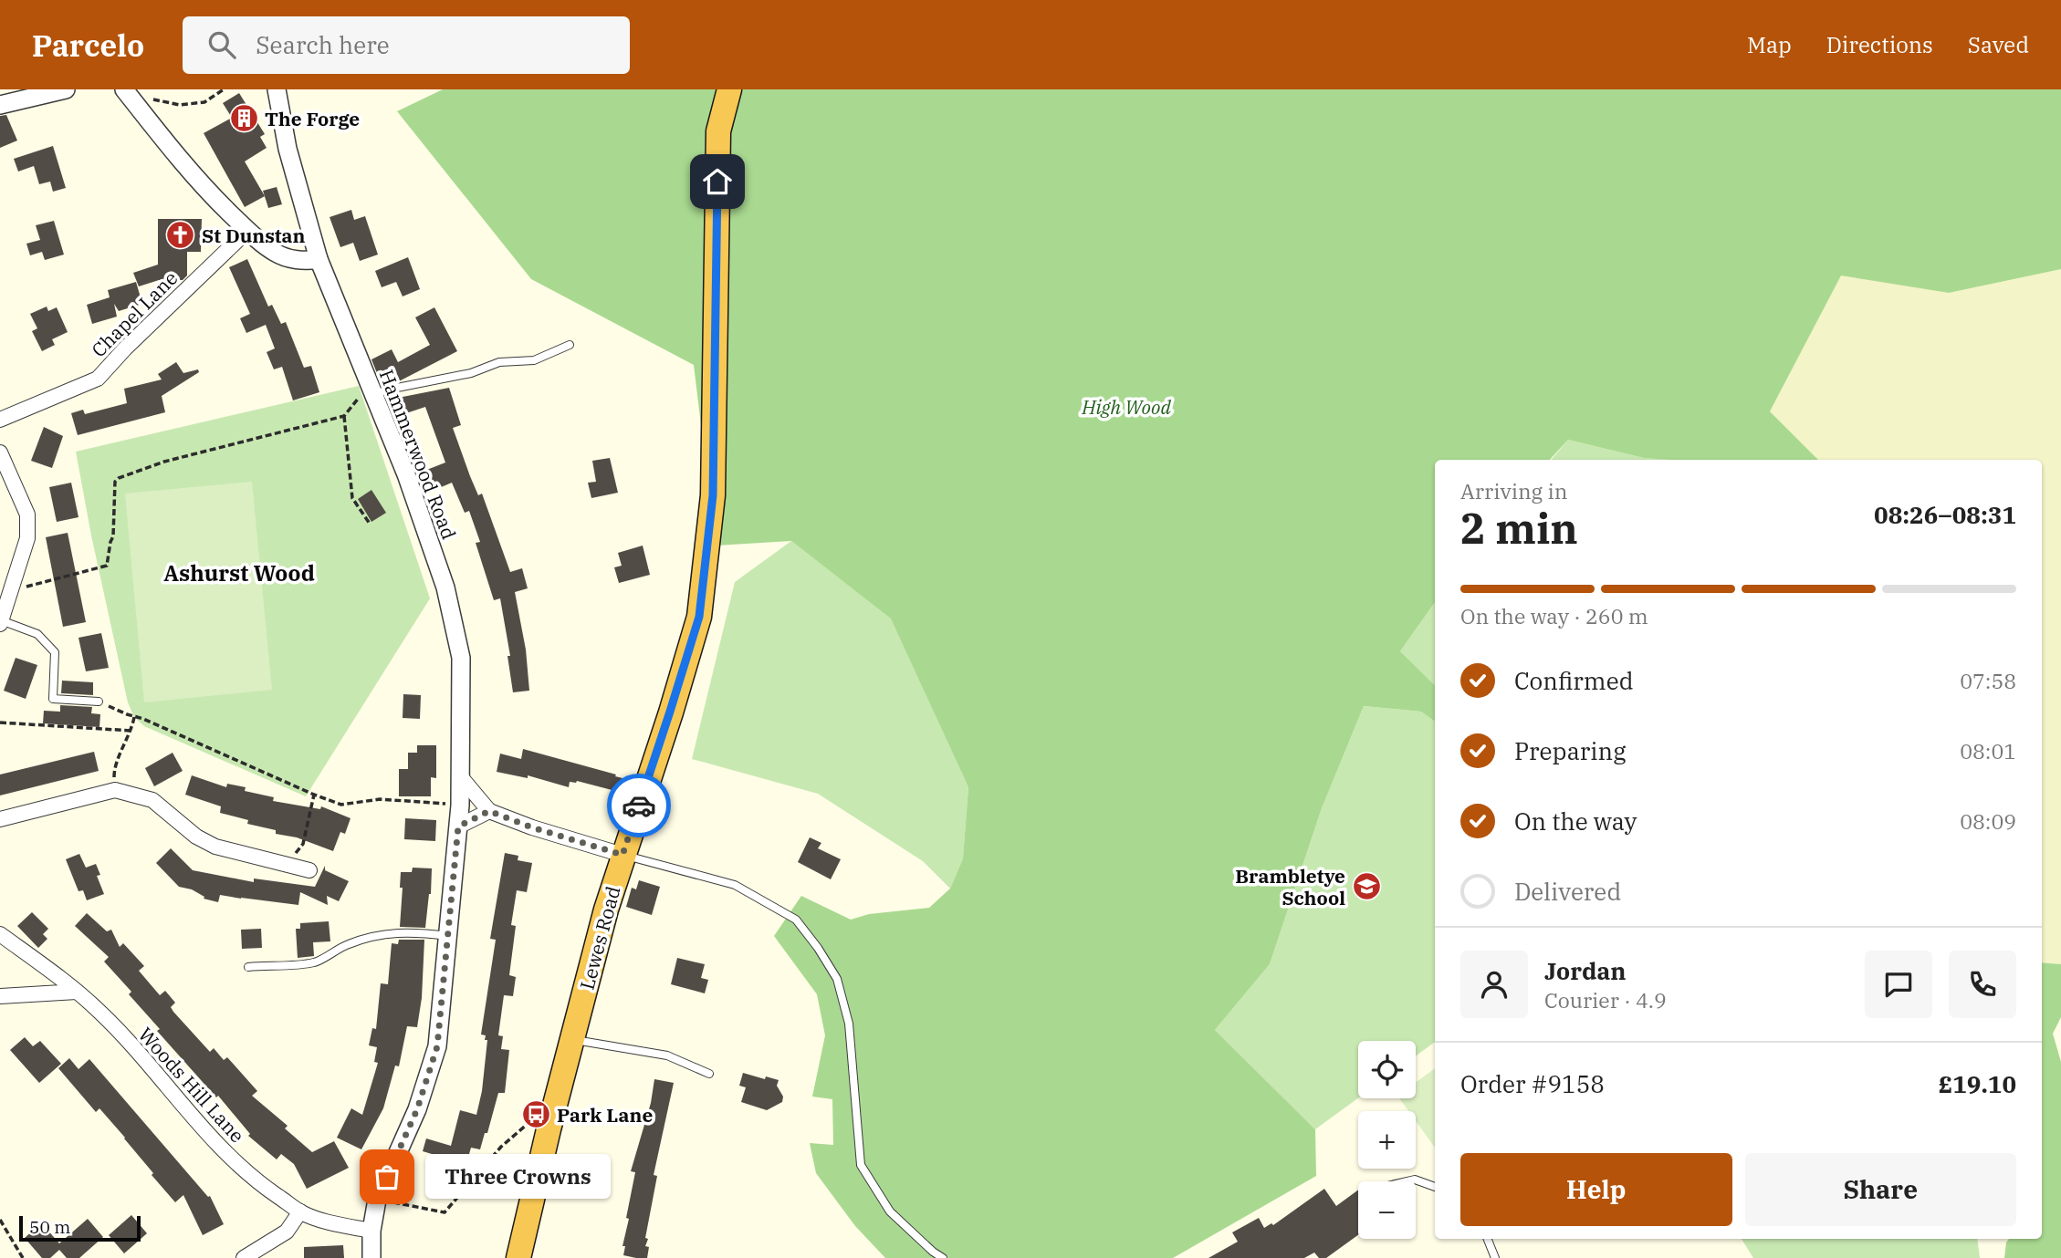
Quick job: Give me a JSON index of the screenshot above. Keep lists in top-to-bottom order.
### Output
{
  "streets": {
    "highway": ["Lewes Road"],
    "street": ["Chapel Lane", "Hammerwood Road", "Woods Hill Lane"]
  },
  "crossings": [
    ["Hammerwood Road", "Woods Hill Lane"]
  ],
  "districts": ["Ashurst Wood"],
  "parks": ["High Wood"],
  "places": {
    "building": ["The Forge"],
    "church": ["St Dunstan"],
    "school or university": ["Brambletye School"],
    "bus stop": ["Park Lane"],
    "other": ["Three Crowns"]
  },
  "scale_bar": "50 m",
  "page": {
    "header": "Parcelo",
    "search": "Search here",
    "nav": ["Map", "Directions", "Saved"],
    "heading": ["2 min", "Arriving in", "08:26–08:31"],
    "panel": [
      "Jordan",
      "Courier · 4.9",
      "Order #9158",
      "£19.10"
    ],
    "bar": "On the way · 260 m",
    "list": [
      ["Confirmed", "07:58"],
      ["Preparing", "08:01"],
      ["On the way", "08:09"],
      "Delivered"
    ],
    "map_buttons": ["+", "−"],
    "buttons": ["Help", "Share"],
    "bubble": "Three Crowns",
    "scale": "50 m"
  }
}
